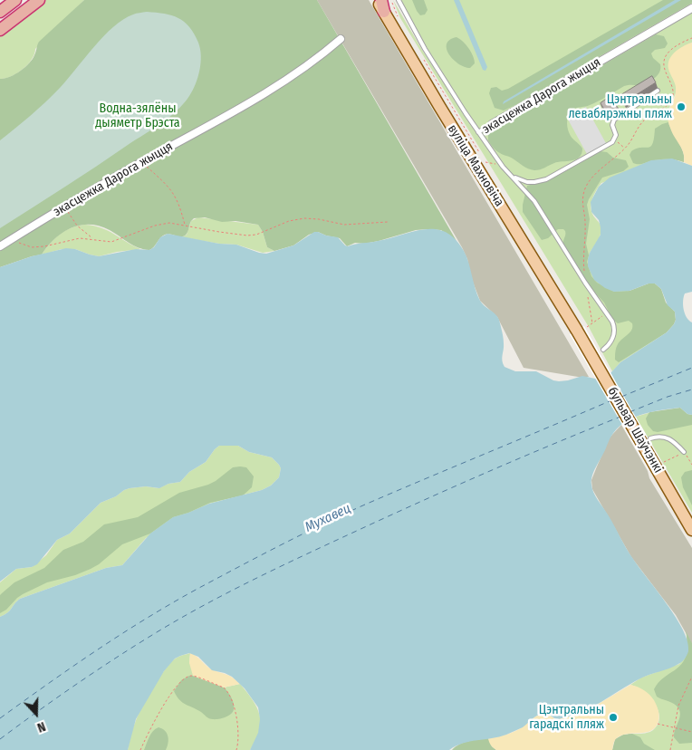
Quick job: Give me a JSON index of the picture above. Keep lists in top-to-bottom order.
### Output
{
  "streets": {
    "main road": ["вуліца Махновіча", "бульвар Шаўчэнкі"],
    "street": ["экасцежка Дарога жыцця"]
  },
  "crossings": [
    ["вуліца Махновіча", "бульвар Шаўчэнкі"]
  ],
  "water": ["Мухавец"],
  "parks": ["Водна-зялёны дыяметр Брэста"],
  "places": ["Цэнтральны левабярэжны пляж", "Цэнтральны гарадскі пляж"],
  "north": "bottom"
}
